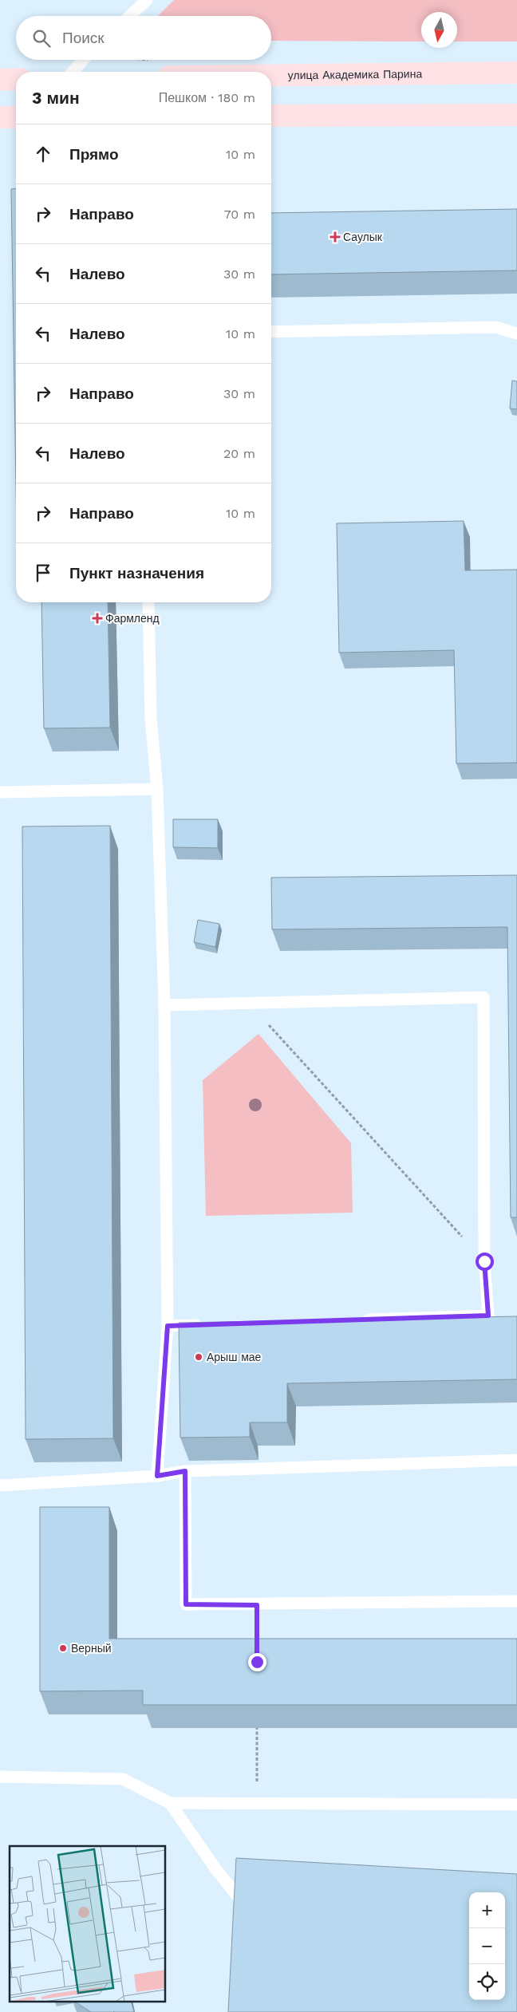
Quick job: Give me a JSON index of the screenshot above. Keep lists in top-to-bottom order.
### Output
{
  "streets": {
    "main road": ["улица Академика Парина"]
  },
  "places": {
    "health": ["Саулык", "Фармленд"],
    "other": ["Арыш мае", "Верный"]
  },
  "north": "bottom",
  "page": {
    "search": "Поиск",
    "heading": ["3 мин", "Пешком · 180 m"],
    "list": [
      ["Прямо", "10 m"],
      ["Направо", "70 m"],
      ["Налево", "30 m"],
      ["Налево", "10 m"],
      ["Направо", "30 m"],
      ["Налево", "20 m"],
      ["Направо", "10 m"],
      "Пункт назначения"
    ],
    "map_buttons": ["+", "−"]
  }
}
